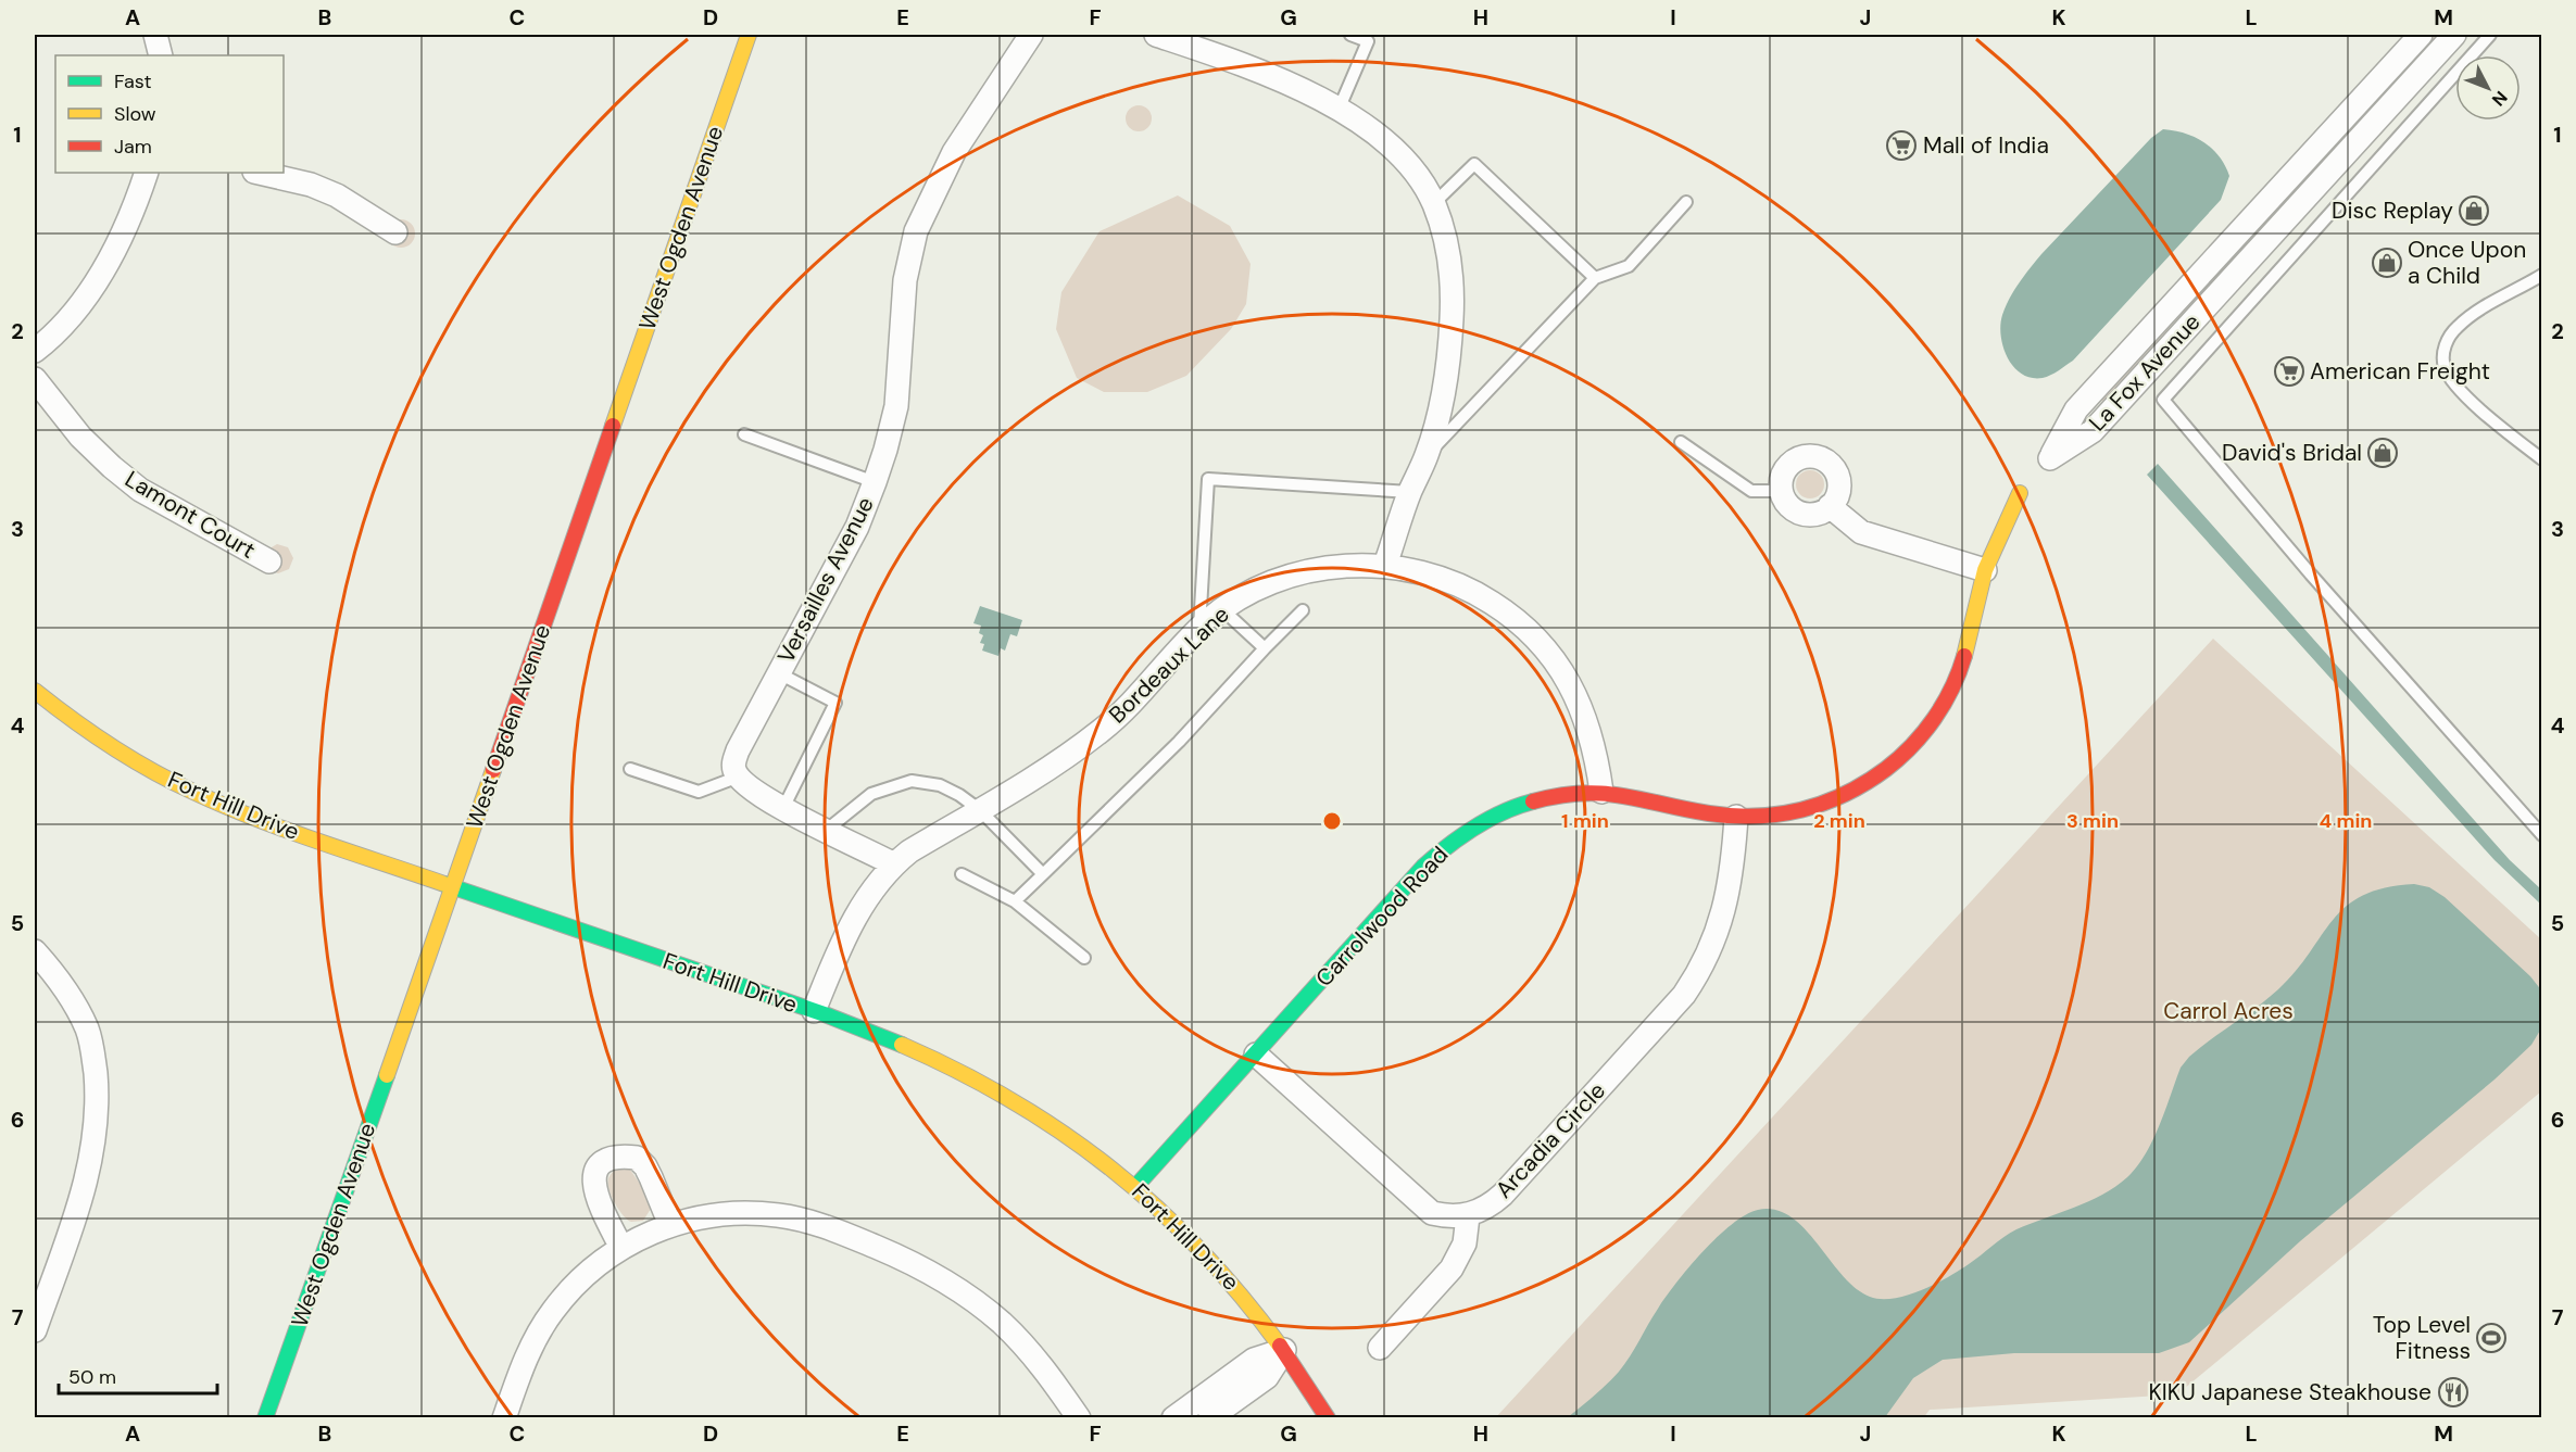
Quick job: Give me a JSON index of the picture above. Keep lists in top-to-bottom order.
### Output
{
  "streets": {
    "street": [
      "West Ogden Avenue",
      "La Fox Avenue",
      "Lamont Court",
      "Versailles Avenue",
      "Bordeaux Lane",
      "Fort Hill Drive",
      "Carrolwood Road",
      "Arcadia Circle"
    ]
  },
  "crossings": [
    ["West Ogden Avenue", "Fort Hill Drive"],
    ["Bordeaux Lane", "Fort Hill Drive"],
    ["Bordeaux Lane", "Carrolwood Road"],
    ["Fort Hill Drive", "Carrolwood Road"],
    ["Carrolwood Road", "Arcadia Circle"]
  ],
  "parks": ["Carrol Acres"],
  "places": {
    "supermarket": ["Mall of India", "American Freight"],
    "shop": ["Disc Replay", "Once Upon a Child", "David's Bridal"],
    "sports": ["Top Level Fitness"],
    "restaurant": ["KIKU Japanese Steakhouse"]
  },
  "legend": ["Fast", "Slow", "Jam"],
  "scale_bar": "50 m",
  "north": "bottom right",
  "grid": {
    "columns": [
      "A",
      "B",
      "C",
      "D",
      "E",
      "F",
      "G",
      "H",
      "I",
      "J",
      "K",
      "L",
      "M"
    ],
    "rows": [
      "1",
      "2",
      "3",
      "4",
      "5",
      "6",
      "7"
    ]
  },
  "rings": [
    "1 min",
    "2 min",
    "3 min",
    "4 min"
  ]
}
